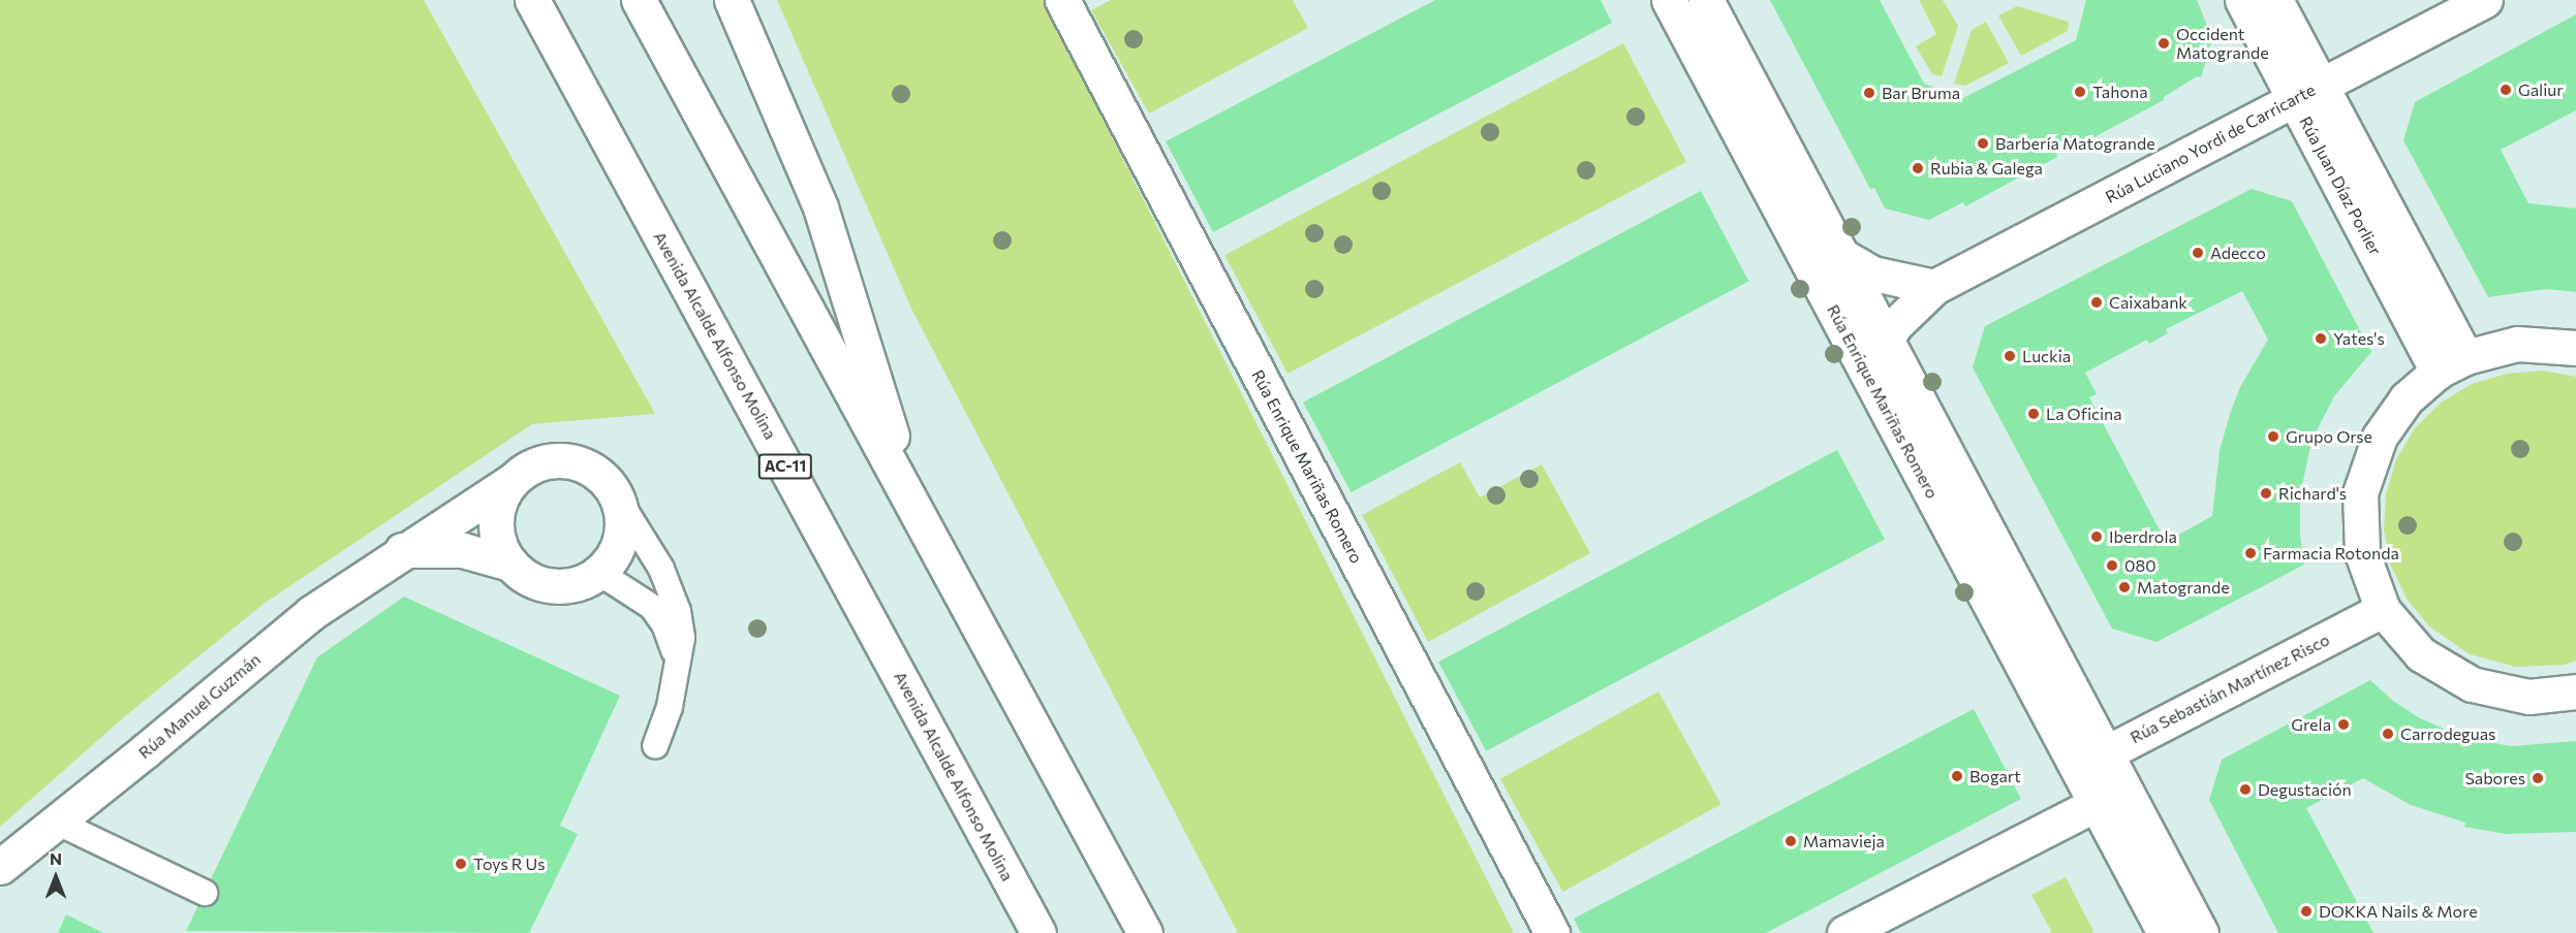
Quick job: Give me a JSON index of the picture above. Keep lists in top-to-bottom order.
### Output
{
  "streets": {
    "main road": [
      "Rúa Luciano Yordi de Carricarte",
      "Rúa Juan Díaz Porlier",
      "Avenida Alcalde Alfonso Molina",
      "Rúa Enrique Mariñas Romero",
      "AC-11",
      "Rúa Sebastián Martínez Risco",
      "Rúa Manuel Guzmán"
    ]
  },
  "crossings": [
    ["Rúa Luciano Yordi de Carricarte", "Rúa Juan Díaz Porlier"],
    ["Rúa Luciano Yordi de Carricarte", "Rúa Enrique Mariñas Romero"],
    ["Rúa Enrique Mariñas Romero", "Rúa Sebastián Martínez Risco"]
  ],
  "places": [
    "Occident Matogrande",
    "Galiur",
    "Tahona",
    "Bar Bruma",
    "Barbería Matogrande",
    "Rubia & Galega",
    "Adecco",
    "Caixabank",
    "Yates's",
    "Luckia",
    "La Oficina",
    "Grupo Orse",
    "Richard's",
    "Iberdrola",
    "Farmacia Rotonda",
    "080",
    "Matogrande",
    "Grela",
    "Carrodeguas",
    "Bogart",
    "Sabores",
    "Degustación",
    "Mamavieja",
    "Toys R Us",
    "DOKKA Nails & More"
  ],
  "north": "top"
}
